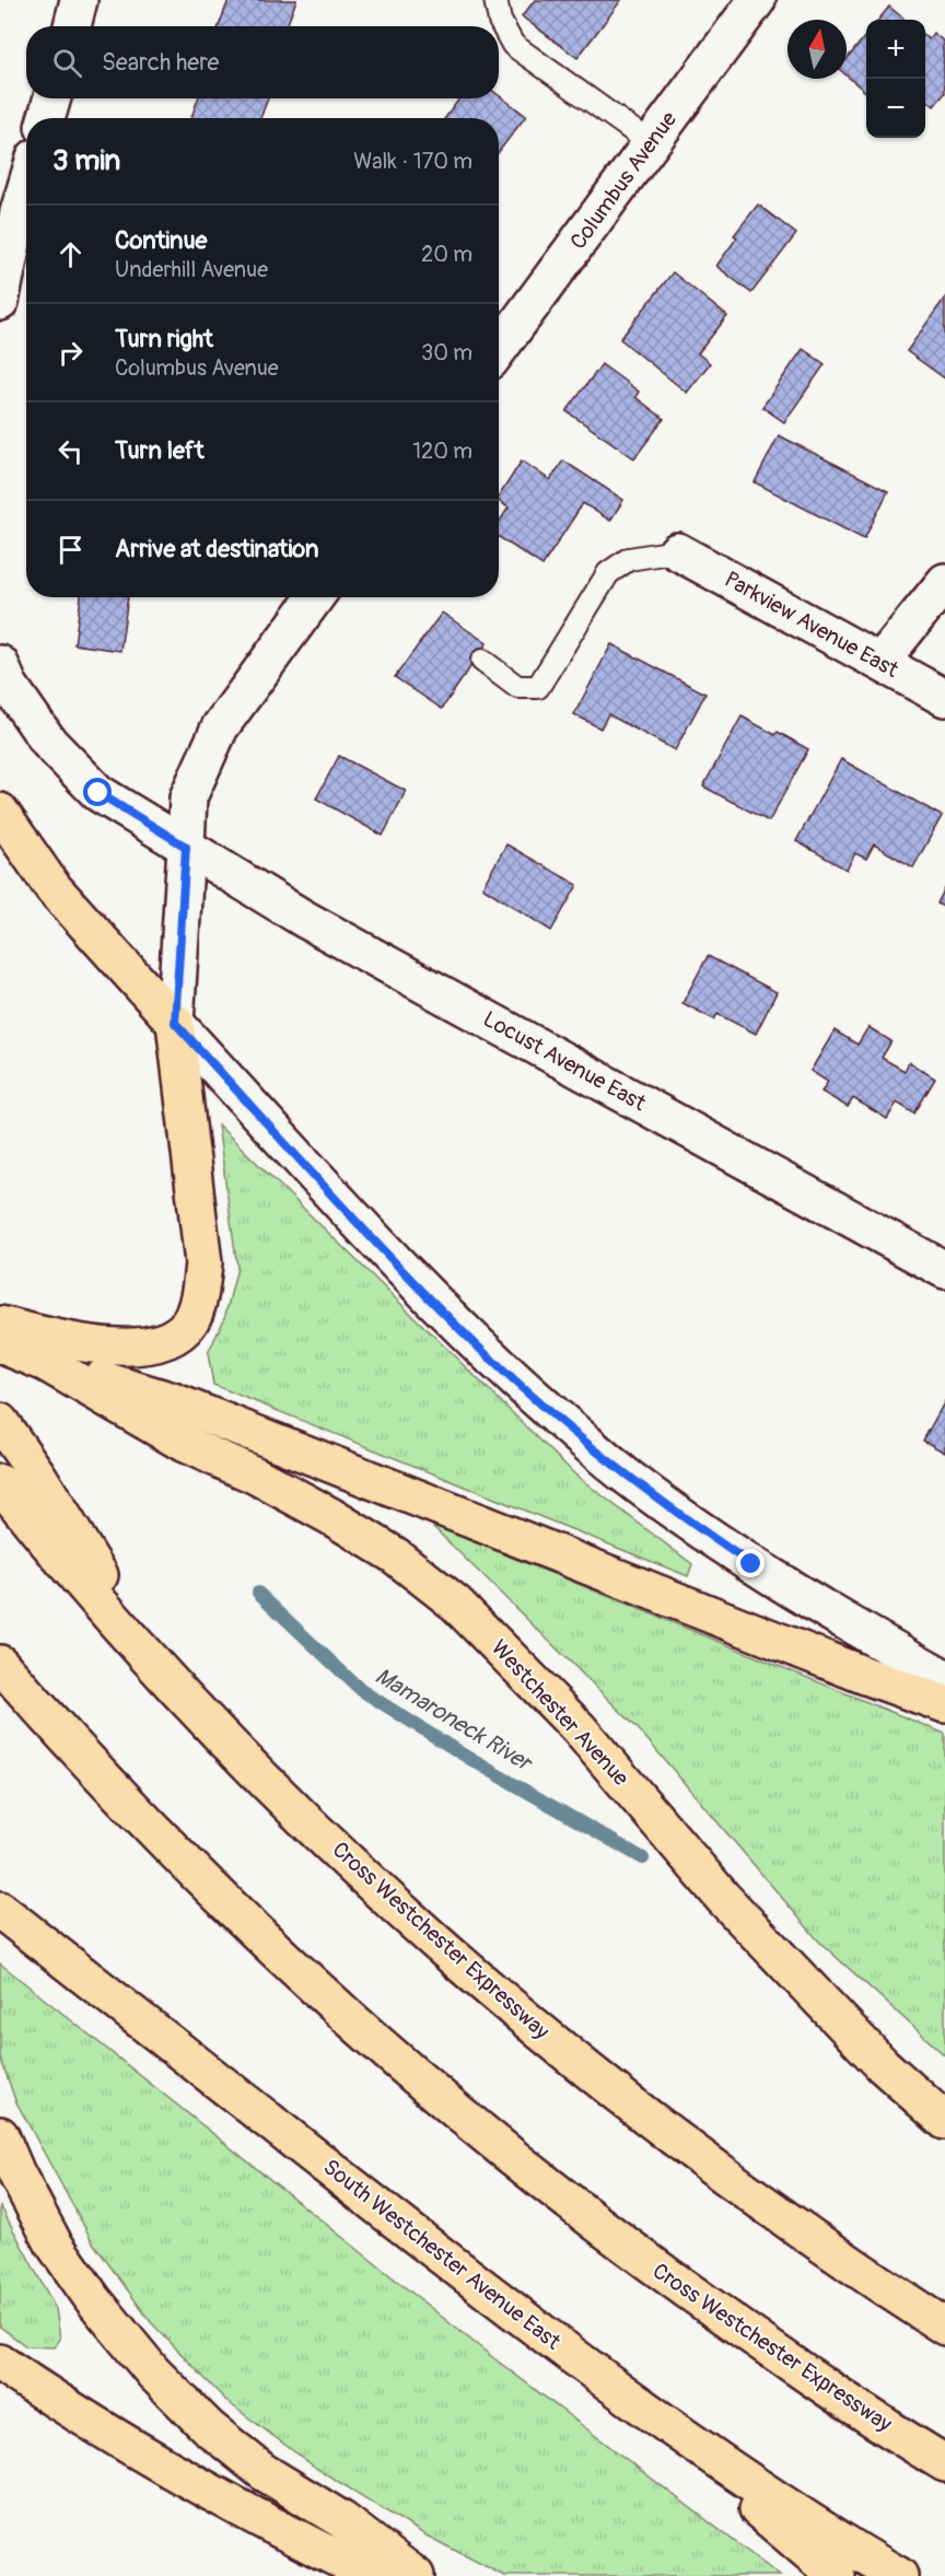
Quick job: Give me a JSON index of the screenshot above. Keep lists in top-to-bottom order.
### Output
{
  "streets": {
    "main road": ["Westchester Avenue", "Cross Westchester Expressway", "South Westchester Avenue East"],
    "street": ["Columbus Avenue", "Parkview Avenue East", "Locust Avenue East"]
  },
  "water": ["Mamaroneck River"],
  "north": "top",
  "page": {
    "map_buttons": ["+", "−"],
    "search": "Search here",
    "heading": ["3 min", "Walk · 170 m"],
    "list": [
      ["Continue", "Underhill Avenue", "20 m"],
      ["Turn right", "Columbus Avenue", "30 m"],
      ["Turn left", "120 m"],
      "Arrive at destination"
    ]
  }
}
